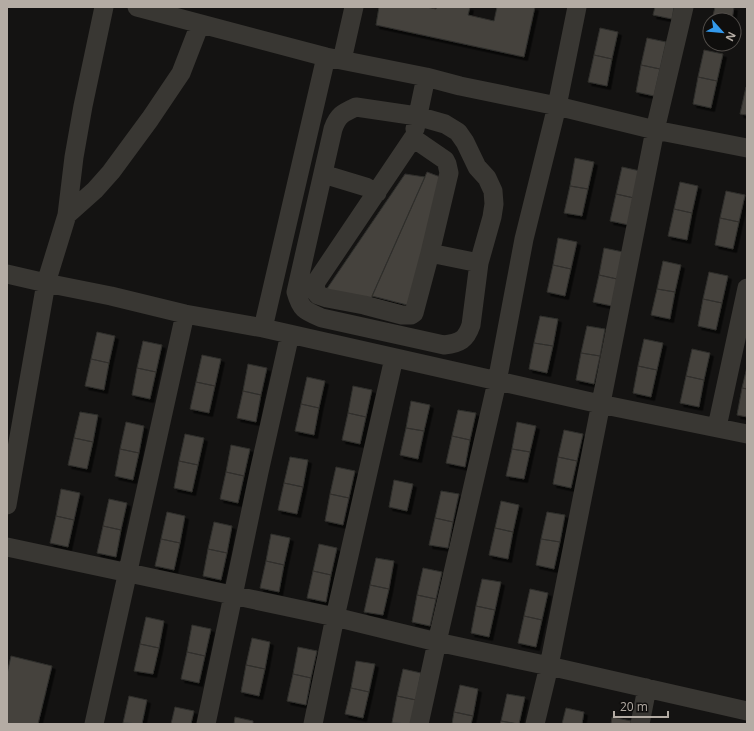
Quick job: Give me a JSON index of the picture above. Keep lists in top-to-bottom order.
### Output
{
  "scale_bar": "20 m",
  "north": "bottom right"
}
